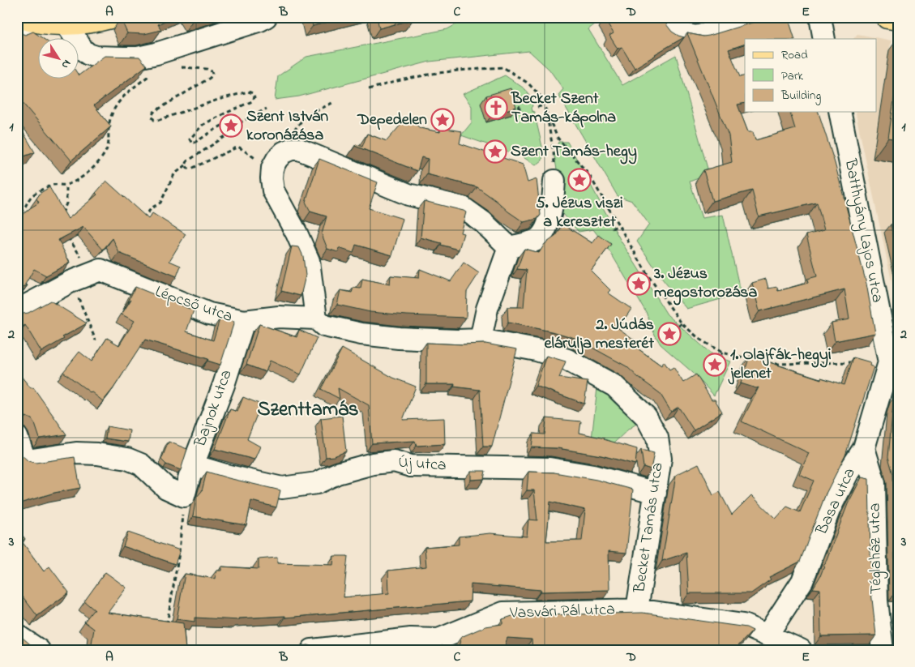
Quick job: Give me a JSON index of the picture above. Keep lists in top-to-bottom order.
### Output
{
  "streets": {
    "street": [
      "Batthyány Lajos utca",
      "Lépcső utca",
      "Bajnok utca",
      "Új utca",
      "Basa utca",
      "Becket Tamás utca",
      "Téglaház utca",
      "Vasvári Pál utca"
    ]
  },
  "crossings": [
    ["Batthyány Lajos utca", "Basa utca"],
    ["Lépcső utca", "Bajnok utca"],
    ["Lépcső utca", "Becket Tamás utca"],
    ["Bajnok utca", "Új utca"],
    ["Új utca", "Becket Tamás utca"],
    ["Basa utca", "Téglaház utca"],
    ["Basa utca", "Vasvári Pál utca"],
    ["Becket Tamás utca", "Vasvári Pál utca"]
  ],
  "districts": ["Szenttamás"],
  "places": {
    "church": ["Becket Szent Tamás-kápolna"],
    "place": [
      "Depedelen",
      "Szent István koronázása",
      "Szent Tamás-hegy",
      "5. Jézus viszi a keresztet",
      "3. Jézus megostorozása",
      "2. Júdás elárulja mesterét",
      "1. Olajfák-hegyi jelenet"
    ]
  },
  "legend": ["Road", "Park", "Building"],
  "north": "bottom right",
  "grid": {
    "columns": [
      "A",
      "B",
      "C",
      "D",
      "E"
    ],
    "rows": ["1", "2", "3"]
  }
}
